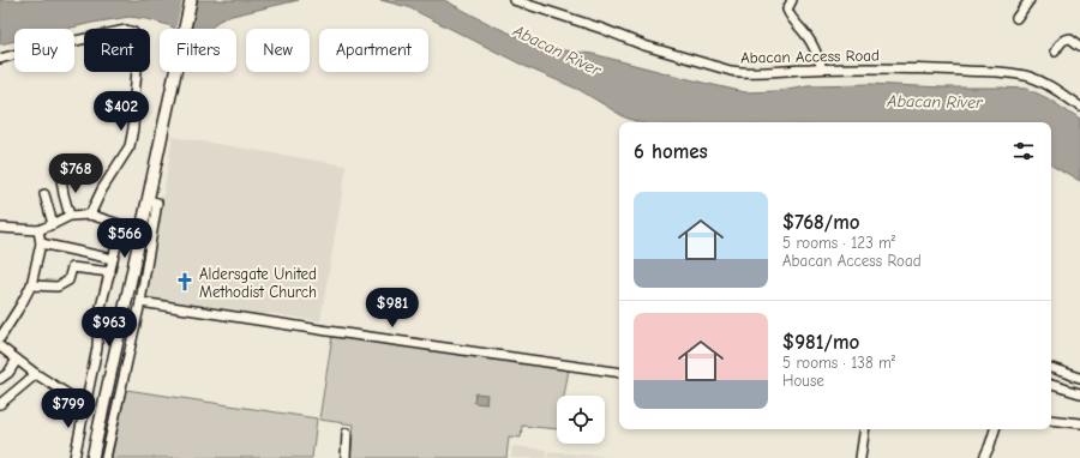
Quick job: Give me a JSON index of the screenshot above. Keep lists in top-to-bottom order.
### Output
{
  "streets": {
    "street": ["Abacan Access Road"]
  },
  "water": ["Abacan River"],
  "places": {
    "church": ["Aldersgate United Methodist Church"]
  },
  "page": {
    "chip": [
      "Buy",
      "Rent",
      "Filters",
      "New",
      "Apartment"
    ],
    "price": [
      "$402",
      "$768",
      "$566",
      "$981",
      "$963",
      "$799"
    ],
    "heading": "6 homes",
    "list": [
      {
        "name": "$768/mo",
        "note": "5 rooms · 123 m² · Abacan Access Road"
      },
      {
        "name": "$981/mo",
        "note": "5 rooms · 138 m² · House"
      }
    ]
  }
}
